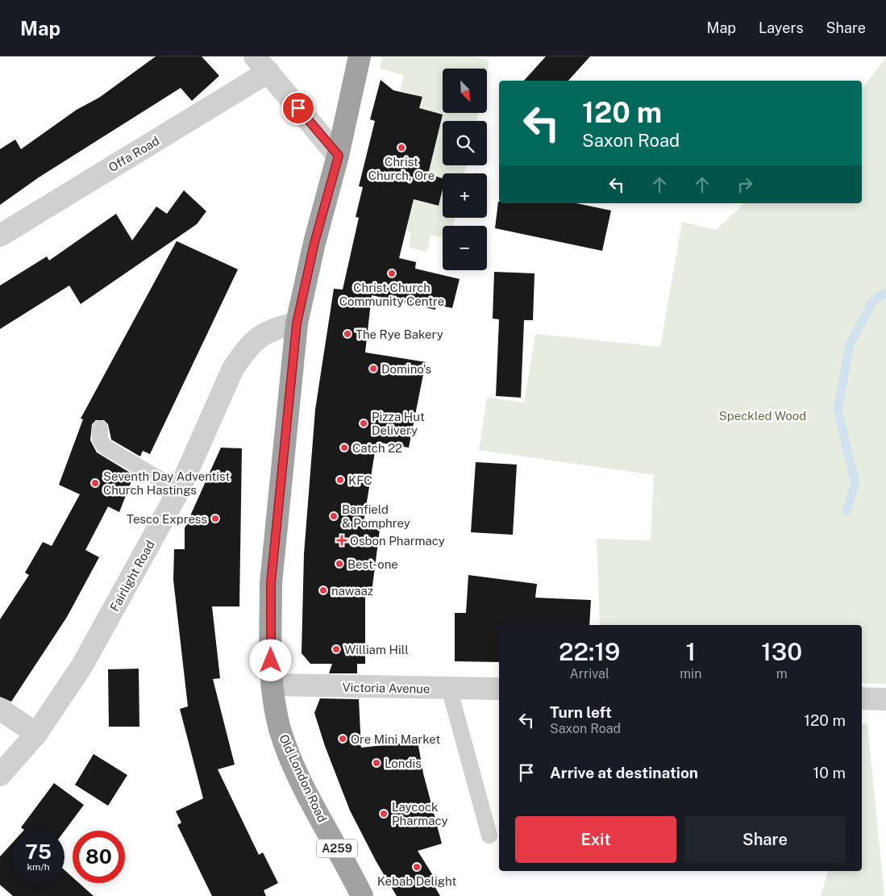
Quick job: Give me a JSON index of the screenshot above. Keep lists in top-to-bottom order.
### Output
{
  "streets": {
    "highway": ["Old London Road", "A259"],
    "street": ["Offa Road", "Fairlight Road", "Victoria Avenue"]
  },
  "crossings": [
    ["Fairlight Road", "Old London Road"],
    ["Victoria Avenue", "Old London Road"]
  ],
  "parks": ["Speckled Wood"],
  "places": {
    "other": [
      "Christ Church, Ore",
      "Christ Church Community Centre",
      "The Rye Bakery",
      "Domino's",
      "Pizza Hut Delivery",
      "Catch 22",
      "KFC",
      "Seventh Day Adventist Church Hastings",
      "Banfield & Pomphrey",
      "Tesco Express",
      "Best-one",
      "nawaaz",
      "William Hill",
      "Ore Mini Market",
      "Londis",
      "Laycock Pharmacy",
      "Kebab Delight"
    ],
    "health": ["Osbon Pharmacy"]
  },
  "north": "bottom right",
  "page": {
    "header": "Map",
    "nav": ["Map", "Layers", "Share"],
    "map_buttons": ["+", "−"],
    "turn": ["120 m", "Saxon Road"],
    "eta": [
      "22:19",
      "Arrival",
      "1",
      "min",
      "130",
      "m"
    ],
    "list": [
      {
        "name": "Turn left",
        "note": "Saxon Road",
        "value": "120 m"
      },
      {
        "name": "Arrive at destination",
        "value": "10 m"
      }
    ],
    "buttons": ["Exit", "Share"],
    "speed": "75 km/h",
    "limit": "80"
  }
}
